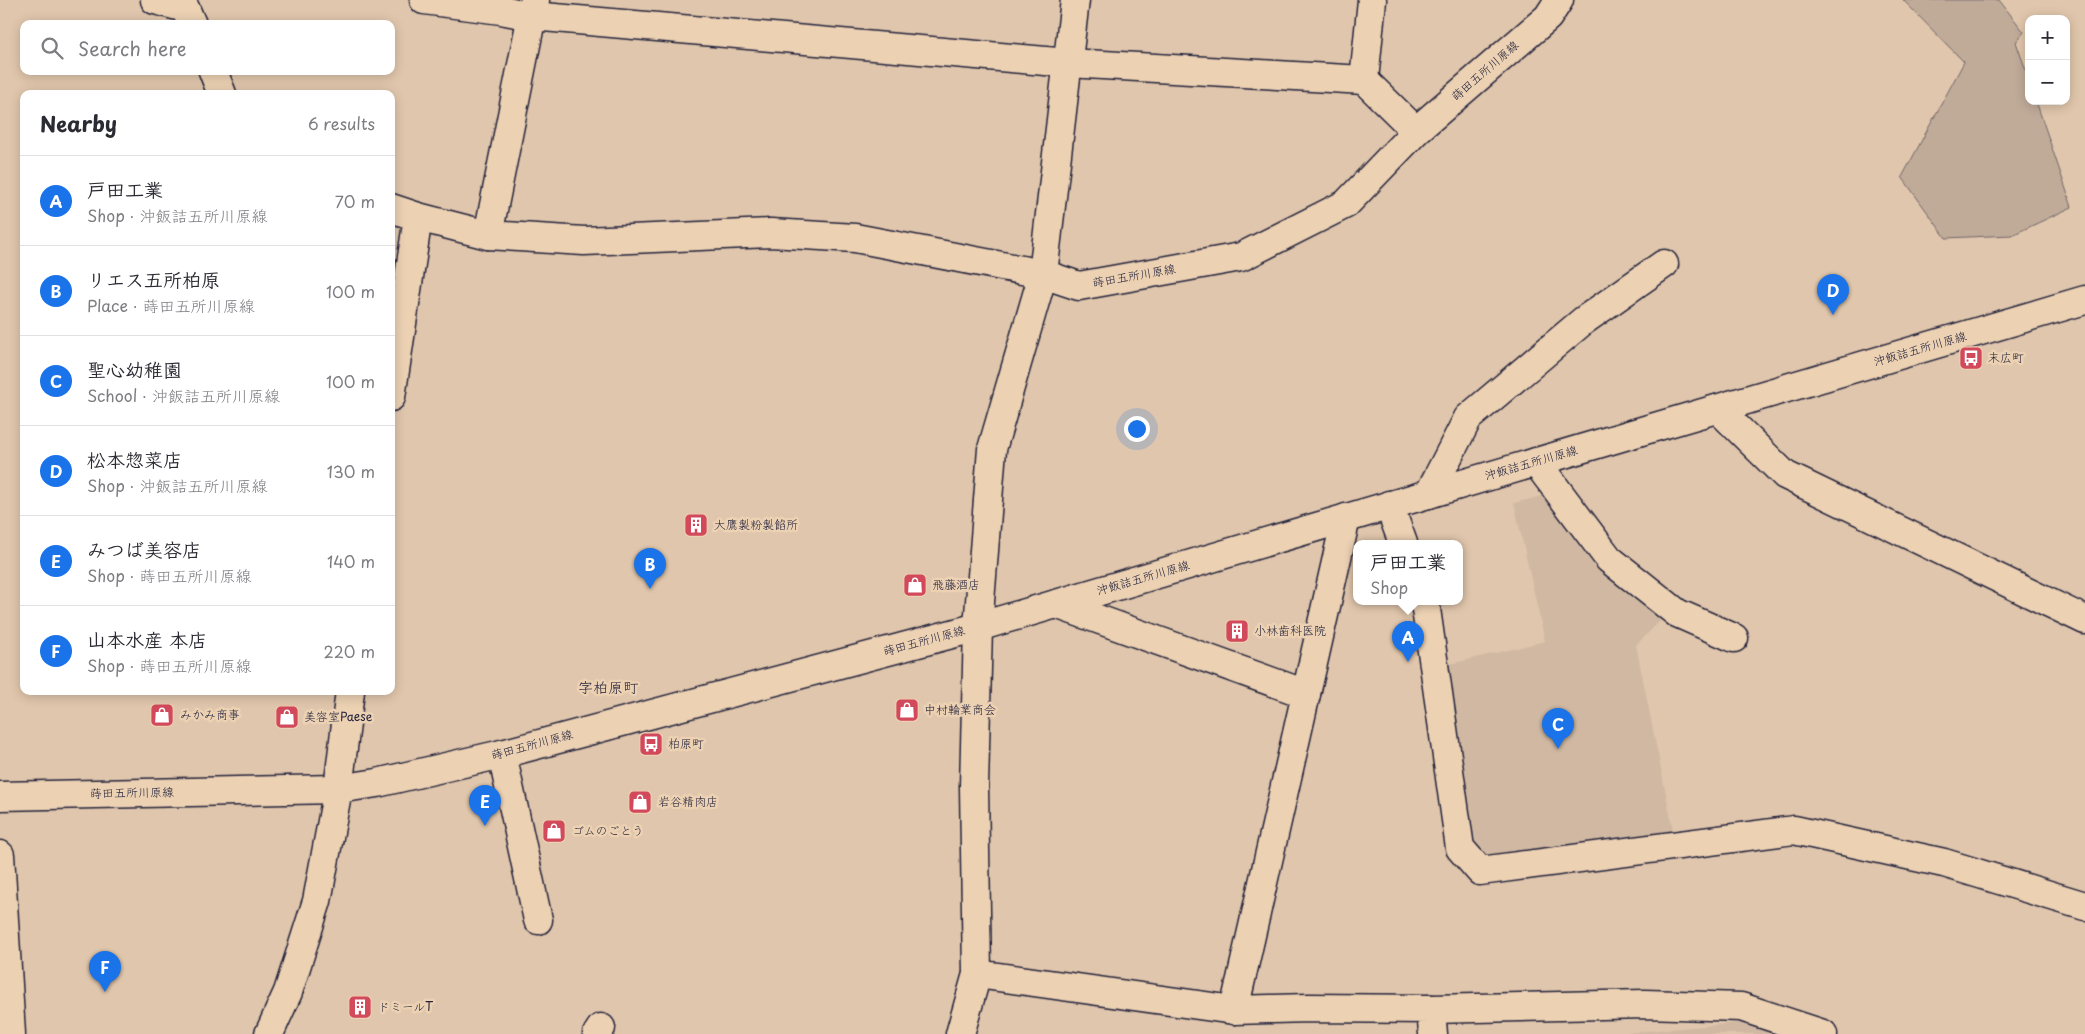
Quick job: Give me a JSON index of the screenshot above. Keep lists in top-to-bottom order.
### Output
{
  "streets": {
    "street": ["蒔田五所川原線", "沖飯詰五所川原線"]
  },
  "crossings": [
    ["蒔田五所川原線", "沖飯詰五所川原線"]
  ],
  "districts": ["字柏原町"],
  "places": {
    "bus stop": ["末広町", "柏原町"],
    "building": ["大鷹製粉製餡所", "小林歯科医院", "ドミールT"],
    "shop": [
      "飛藤酒店",
      "中村輪業商会",
      "みかみ商事",
      "美容室Paese",
      "岩谷精肉店",
      "ゴムのごとう"
    ]
  },
  "page": {
    "map_buttons": ["+", "−"],
    "search": "Search here",
    "heading": ["Nearby", "6 results"],
    "list": [
      {
        "mark": "A",
        "name": "戸田工業",
        "note": "Shop · 沖飯詰五所川原線",
        "value": "70 m"
      },
      {
        "mark": "B",
        "name": "リエス五所柏原",
        "note": "Place · 蒔田五所川原線",
        "value": "100 m"
      },
      {
        "mark": "C",
        "name": "聖心幼稚園",
        "note": "School · 沖飯詰五所川原線",
        "value": "100 m"
      },
      {
        "mark": "D",
        "name": "松本惣菜店",
        "note": "Shop · 沖飯詰五所川原線",
        "value": "130 m"
      },
      {
        "mark": "E",
        "name": "みつば美容店",
        "note": "Shop · 蒔田五所川原線",
        "value": "140 m"
      },
      {
        "mark": "F",
        "name": "山本水産 本店",
        "note": "Shop · 蒔田五所川原線",
        "value": "220 m"
      }
    ],
    "pins": [
      "D",
      "B",
      "A",
      "C",
      "E",
      "F"
    ],
    "popup": ["戸田工業", "Shop"]
  }
}
